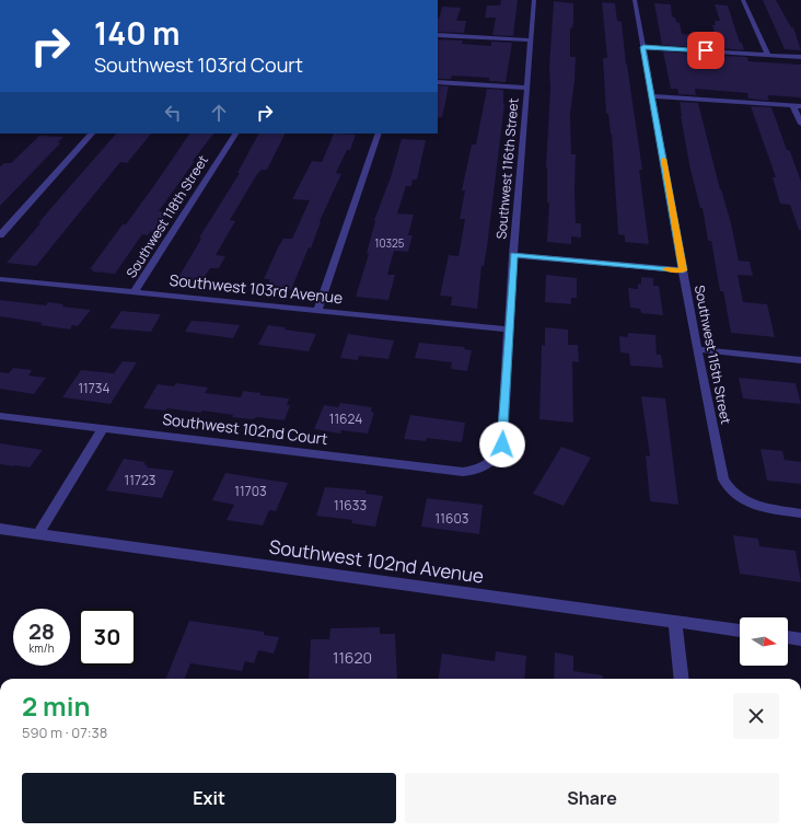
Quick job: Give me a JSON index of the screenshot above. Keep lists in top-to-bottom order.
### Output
{
  "streets": {
    "street": [
      "Southwest 116th Street",
      "Southwest 118th Street",
      "Southwest 103rd Avenue",
      "Southwest 115th Street",
      "Southwest 102nd Court",
      "Southwest 102nd Avenue"
    ]
  },
  "crossings": [
    ["Southwest 116th Street", "Southwest 103rd Avenue"],
    ["Southwest 116th Street", "Southwest 102nd Court"],
    ["Southwest 118th Street", "Southwest 103rd Avenue"]
  ],
  "house_numbers": [
    "10325",
    "11734",
    "11624",
    "11723",
    "11703",
    "11633",
    "11603",
    "11620"
  ],
  "north": "right",
  "page": {
    "turn": ["140 m", "Southwest 103rd Court"],
    "speed": "28 km/h",
    "limit": "30",
    "heading": ["2 min", "590 m · 07:38"],
    "buttons": ["Exit", "Share"]
  }
}
